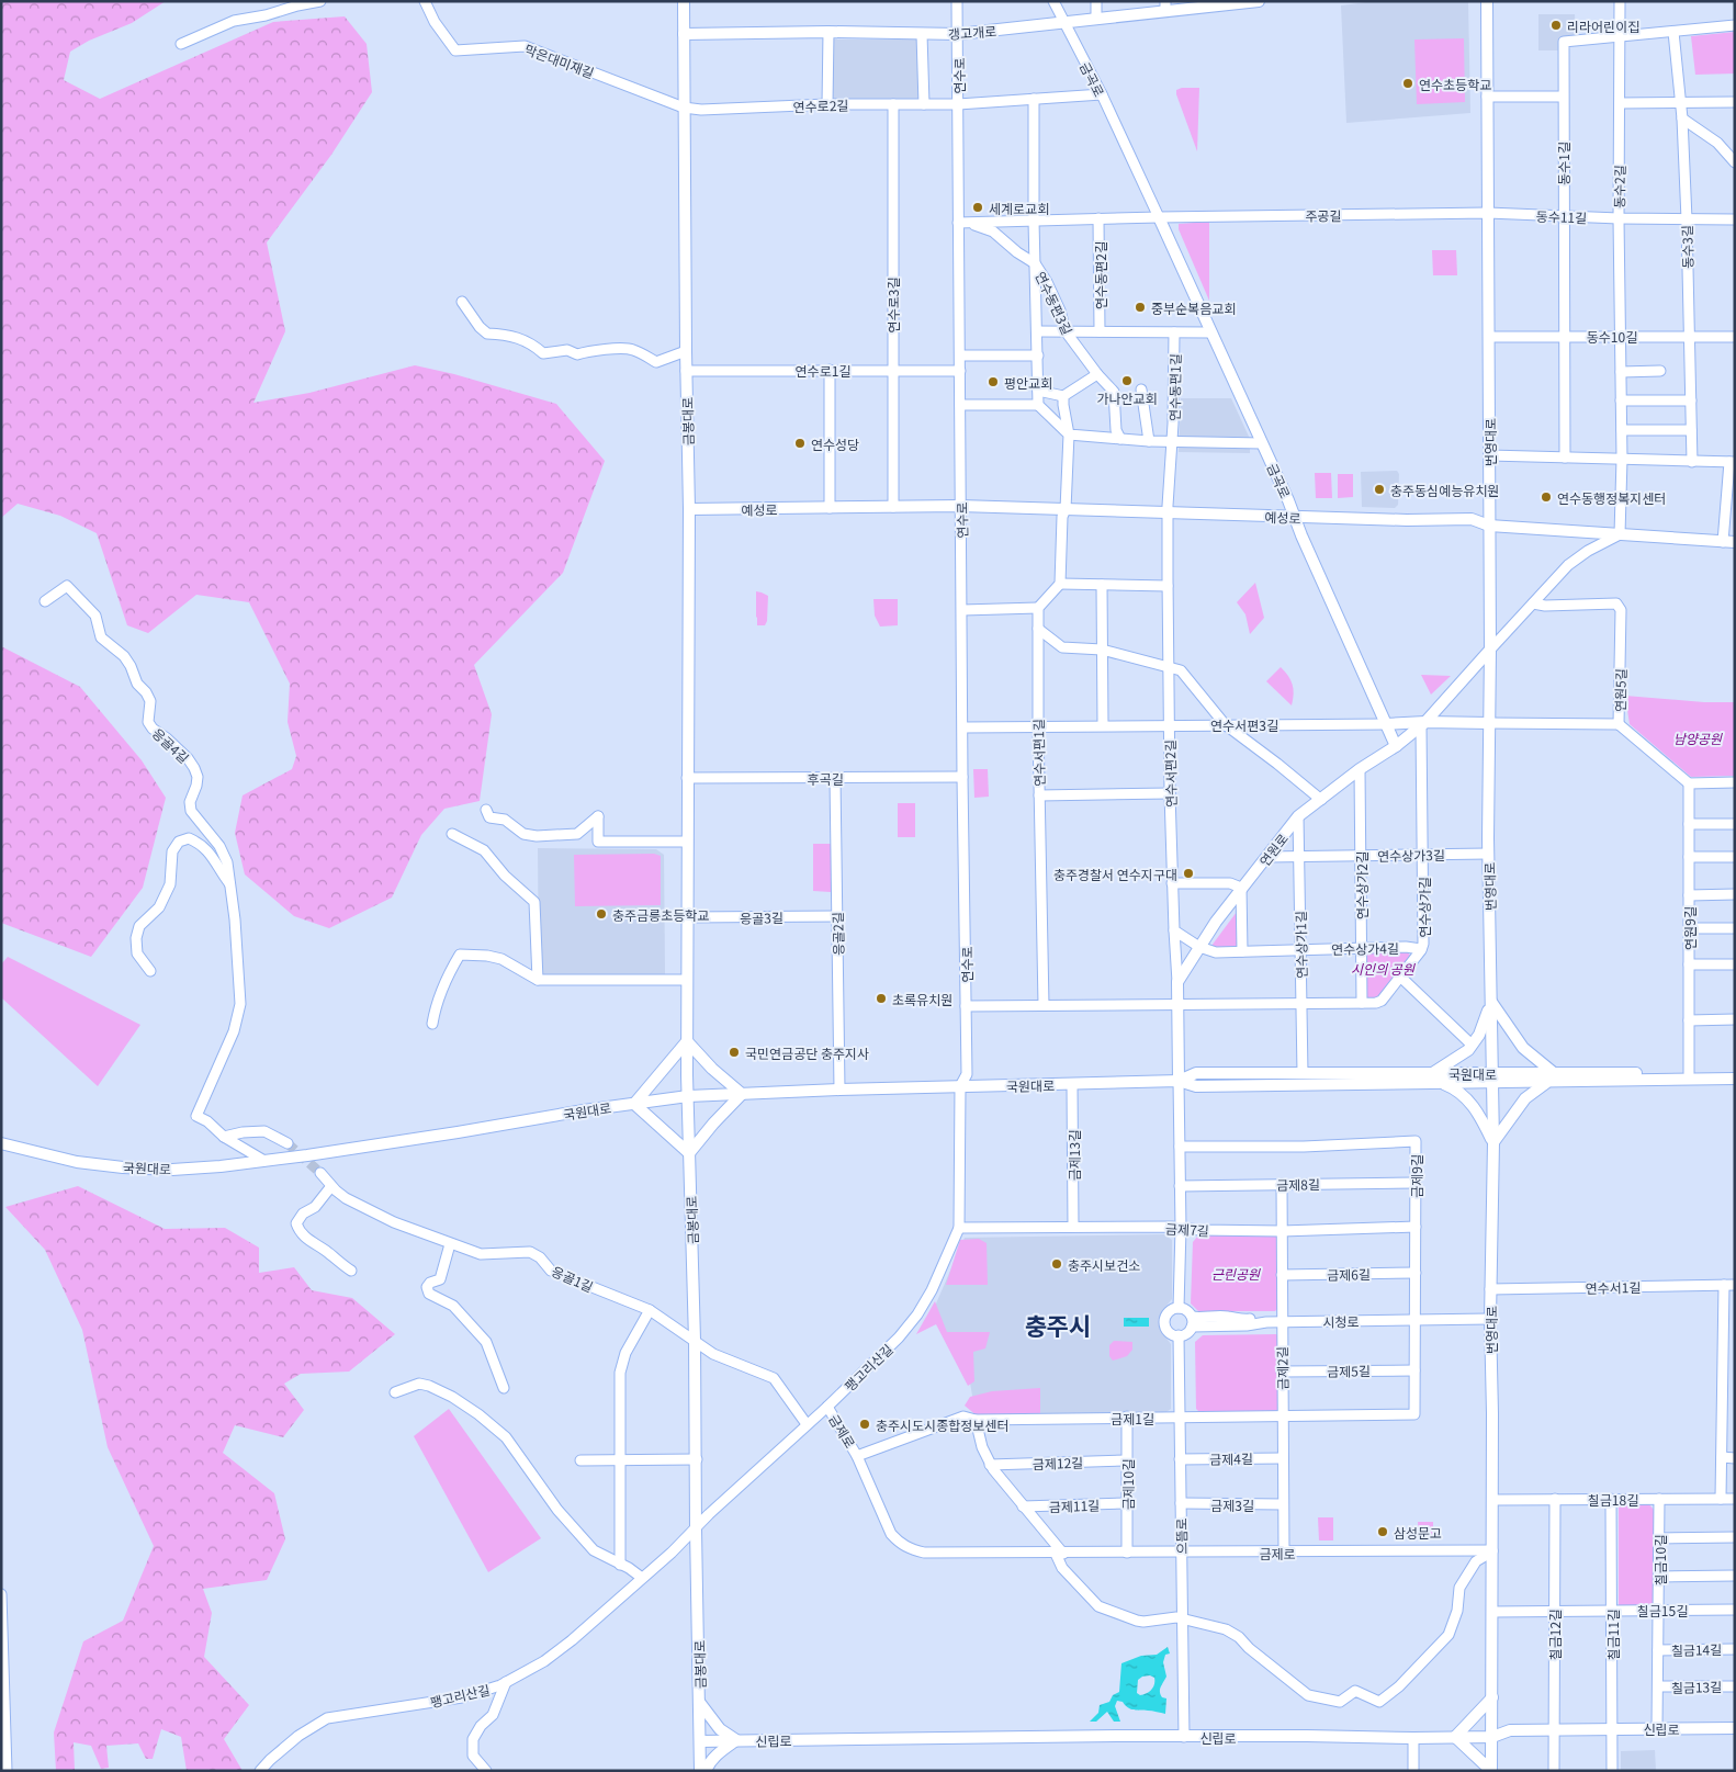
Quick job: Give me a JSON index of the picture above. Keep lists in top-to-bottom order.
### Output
{
  "streets": {
    "street": [
      "갱고개로",
      "막은대미재길",
      "연수로",
      "금곡로",
      "연수로2길",
      "동수1길",
      "동수2길",
      "주공길",
      "동수11길",
      "동수3길",
      "연수동편2길",
      "연수동편3길",
      "연수로3길",
      "동수10길",
      "연수로1길",
      "연수동편1길",
      "금봉대로",
      "번영대로",
      "예성로",
      "연원5길",
      "연수서편3길",
      "응골4길",
      "연수서편1길",
      "연수서편2길",
      "후곡길",
      "연원로",
      "연수상가3길",
      "연수상가2길",
      "연수상가길",
      "응골3길",
      "연원9길",
      "응골2길",
      "연수상가1길",
      "연수상가4길",
      "국원대로",
      "금제13길",
      "금제9길",
      "금제8길",
      "금제7길",
      "금제6길",
      "응골1길",
      "연수서1길",
      "시청로",
      "팽고리산길",
      "금제2길",
      "금제5길",
      "금제1길",
      "금제로",
      "금제4길",
      "금제12길",
      "금제10길",
      "칠금18길",
      "금제3길",
      "금제11길",
      "으뜸로",
      "칠금10길",
      "칠금15길",
      "칠금12길",
      "칠금11길",
      "칠금14길",
      "칠금13길",
      "신립로"
    ]
  },
  "crossings": [
    ["갱고개로", "연수로"],
    ["갱고개로", "금곡로"],
    ["갱고개로", "금봉대로"],
    ["막은대미재길", "연수로2길"],
    ["막은대미재길", "금봉대로"],
    ["연수로", "연수로2길"],
    ["연수로", "연수동편3길"],
    ["연수로", "연수로1길"],
    ["연수로", "예성로"],
    ["연수로", "연수서편3길"],
    ["연수로", "후곡길"],
    ["연수로", "국원대로"],
    ["연수로", "팽고리산길"],
    ["금곡로", "연수로2길"],
    ["금곡로", "주공길"],
    ["금곡로", "예성로"],
    ["금곡로", "연수서편3길"],
    ["금곡로", "연원로"],
    ["연수로2길", "연수로3길"],
    ["연수로2길", "금봉대로"],
    ["동수1길", "동수2길"],
    ["동수1길", "동수11길"],
    ["동수1길", "동수3길"],
    ["동수1길", "동수10길"],
    ["동수2길", "동수11길"],
    ["동수2길", "동수10길"],
    ["동수2길", "예성로"],
    ["주공길", "동수11길"],
    ["주공길", "번영대로"],
    ["동수11길", "동수3길"],
    ["동수11길", "번영대로"],
    ["동수3길", "동수10길"],
    ["연수로3길", "연수로1길"],
    ["연수로3길", "예성로"],
    ["동수10길", "번영대로"],
    ["연수로1길", "금봉대로"],
    ["연수동편1길", "예성로"],
    ["연수동편1길", "연수서편2길"],
    ["금봉대로", "예성로"],
    ["금봉대로", "후곡길"],
    ["금봉대로", "응골3길"],
    ["금봉대로", "국원대로"],
    ["금봉대로", "응골1길"],
    ["금봉대로", "팽고리산길"],
    ["금봉대로", "신립로"],
    ["번영대로", "예성로"],
    ["번영대로", "연원로"],
    ["번영대로", "연수상가3길"],
    ["번영대로", "국원대로"],
    ["번영대로", "연수서1길"],
    ["번영대로", "시청로"],
    ["번영대로", "금제로"],
    ["번영대로", "칠금18길"],
    ["번영대로", "칠금15길"],
    ["번영대로", "신립로"],
    ["예성로", "연수서편2길"],
    ["연원5길", "연원9길"],
    ["연수서편3길", "연수서편1길"],
    ["연수서편3길", "연수서편2길"],
    ["응골4길", "국원대로"],
    ["연수서편2길", "연원로"],
    ["후곡길", "응골2길"],
    ["연원로", "연수상가3길"],
    ["연원로", "연수상가2길"],
    ["연원로", "연수상가길"],
    ["연원로", "연수상가1길"],
    ["연원로", "연수상가4길"],
    ["연원로", "국원대로"],
    ["연수상가3길", "연수상가2길"],
    ["연수상가3길", "연수상가길"],
    ["연수상가3길", "연수상가1길"],
    ["연수상가2길", "연수상가길"],
    ["연수상가2길", "연수상가4길"],
    ["연수상가길", "연수상가1길"],
    ["연수상가길", "연수상가4길"],
    ["응골3길", "응골2길"],
    ["연원9길", "국원대로"],
    ["응골2길", "국원대로"],
    ["연수상가1길", "연수상가4길"],
    ["연수상가1길", "국원대로"],
    ["국원대로", "금제13길"],
    ["국원대로", "팽고리산길"],
    ["금제13길", "금제7길"],
    ["금제9길", "금제8길"],
    ["금제9길", "금제7길"],
    ["금제9길", "금제6길"],
    ["금제9길", "시청로"],
    ["금제9길", "금제5길"],
    ["금제9길", "금제1길"],
    ["금제8길", "금제2길"],
    ["금제7길", "팽고리산길"],
    ["금제7길", "금제2길"],
    ["금제6길", "금제2길"],
    ["응골1길", "팽고리산길"],
    ["시청로", "금제2길"],
    ["시청로", "으뜸로"],
    ["팽고리산길", "금제로"],
    ["금제2길", "금제5길"],
    ["금제2길", "금제1길"],
    ["금제2길", "금제로"],
    ["금제2길", "금제4길"],
    ["금제2길", "금제3길"],
    ["금제1길", "금제로"],
    ["금제1길", "금제10길"],
    ["금제1길", "으뜸로"],
    ["금제로", "금제10길"],
    ["금제로", "으뜸로"],
    ["금제4길", "으뜸로"],
    ["금제12길", "금제10길"],
    ["금제10길", "금제11길"],
    ["칠금18길", "칠금10길"],
    ["칠금18길", "칠금12길"],
    ["칠금18길", "칠금11길"],
    ["금제3길", "으뜸로"],
    ["으뜸로", "신립로"],
    ["칠금10길", "칠금15길"],
    ["칠금10길", "칠금14길"],
    ["칠금10길", "칠금13길"],
    ["칠금10길", "신립로"],
    ["칠금15길", "칠금12길"],
    ["칠금15길", "칠금11길"],
    ["칠금12길", "신립로"],
    ["칠금11길", "신립로"]
  ],
  "districts": ["충주시"],
  "parks": ["남양공원", "시인의 공원", "근린공원"],
  "places": [
    "리라어린이집",
    "연수초등학교",
    "세계로교회",
    "중부순복음교회",
    "가나안교회",
    "평안교회",
    "연수성당",
    "충주동심예능유치원",
    "연수동행정복지센터",
    "충주경찰서 연수지구대",
    "충주금릉초등학교",
    "초록유치원",
    "국민연금공단 충주지사",
    "충주시보건소",
    "충주시도시종합정보센터",
    "삼성문고"
  ]
}
